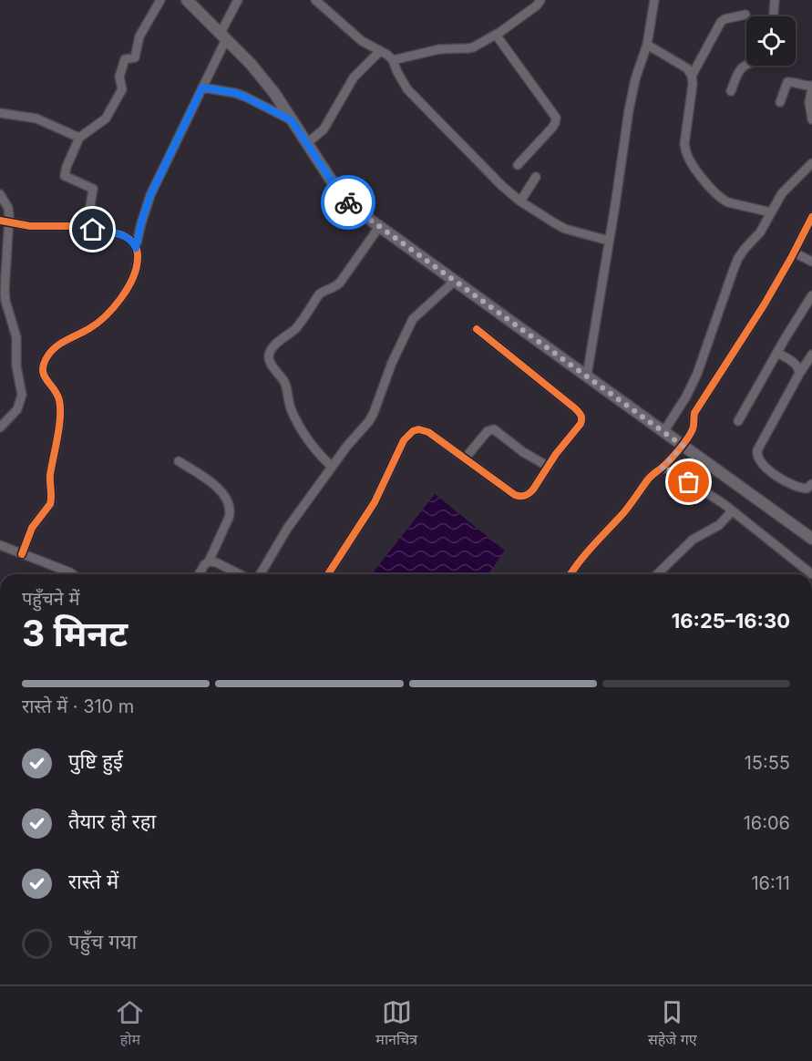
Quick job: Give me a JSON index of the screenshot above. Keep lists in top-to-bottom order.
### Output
{
  "page": {
    "heading": ["3 मिनट", "पहुँचने में", "16:25–16:30"],
    "bar": "रास्ते में · 310 m",
    "list": [
      ["पुष्टि हुई", "15:55"],
      ["तैयार हो रहा", "16:06"],
      ["रास्ते में", "16:11"],
      "पहुँच गया"
    ],
    "tabs": ["होम", "मानचित्र", "सहेजे गए"]
  }
}
